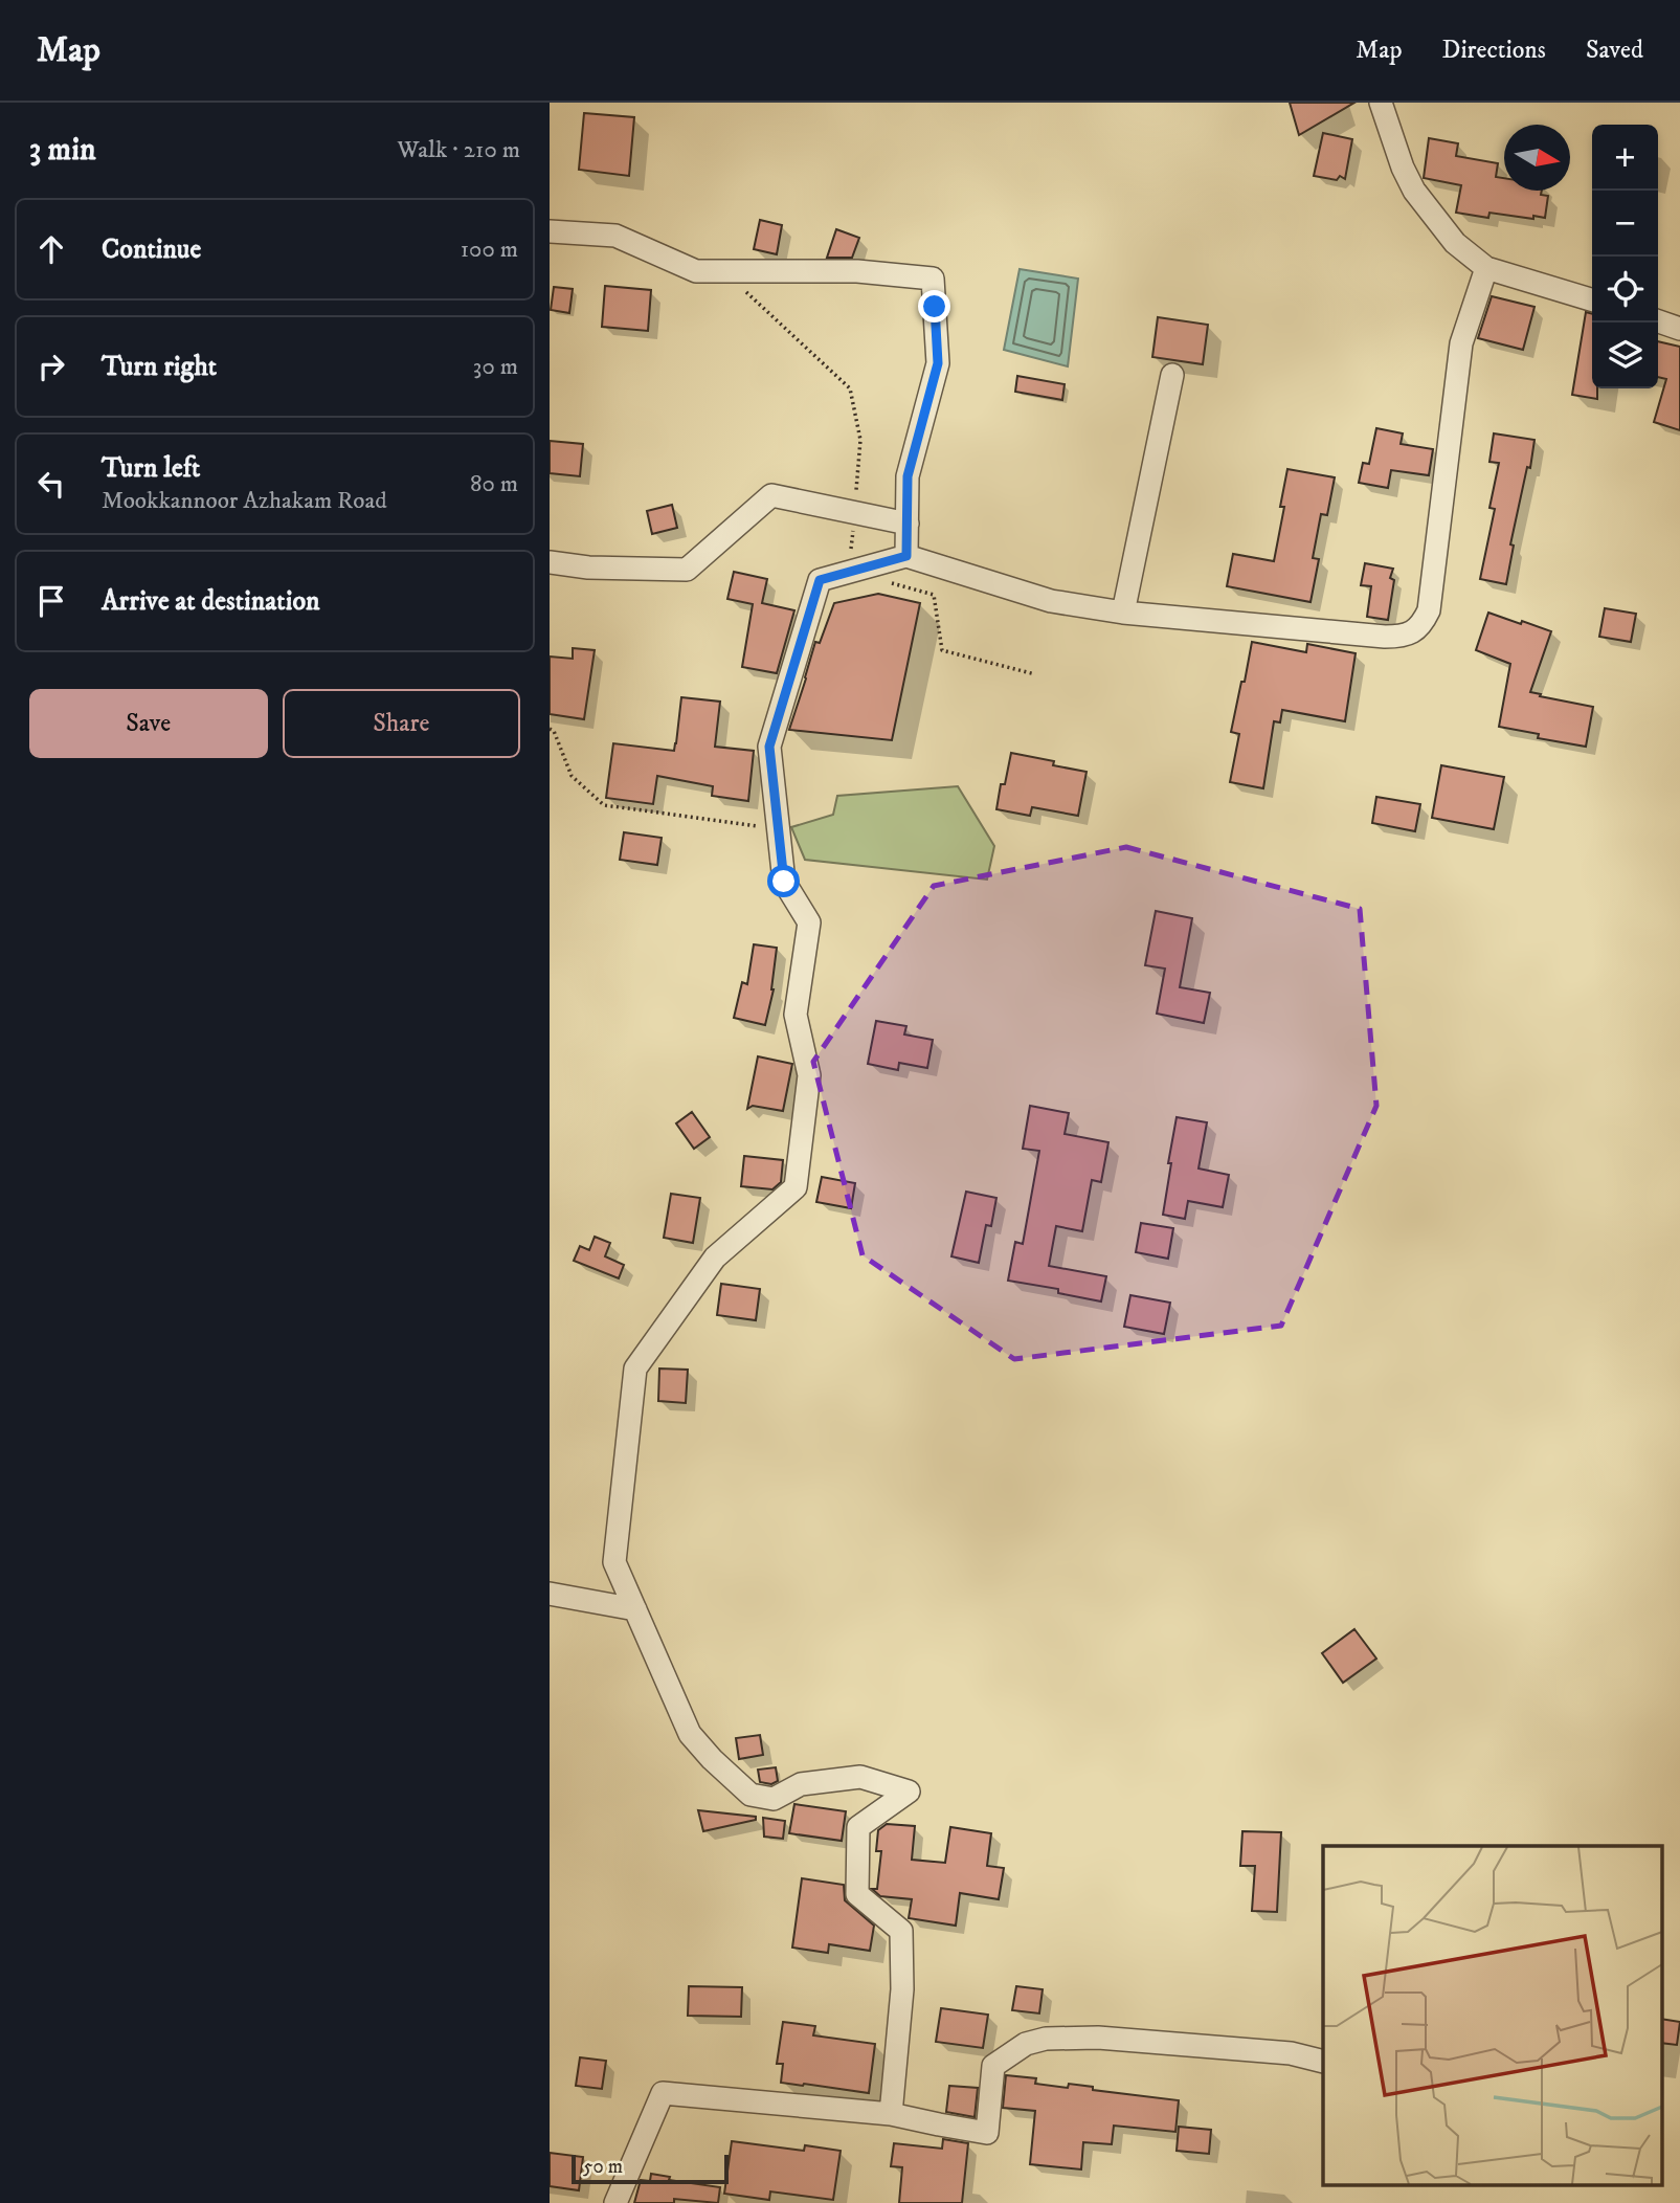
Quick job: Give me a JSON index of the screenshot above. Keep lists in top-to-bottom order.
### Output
{
  "scale_bar": "50 m",
  "north": "right",
  "page": {
    "header": "Map",
    "nav": ["Map", "Directions", "Saved"],
    "heading": ["3 min", "Walk · 210 m"],
    "map_buttons": ["+", "−"],
    "list": [
      ["Continue", "100 m"],
      ["Turn right", "30 m"],
      ["Turn left", "Mookkannoor Azhakam Road", "80 m"],
      "Arrive at destination"
    ],
    "buttons": ["Save", "Share"],
    "scale": "50 m"
  }
}
